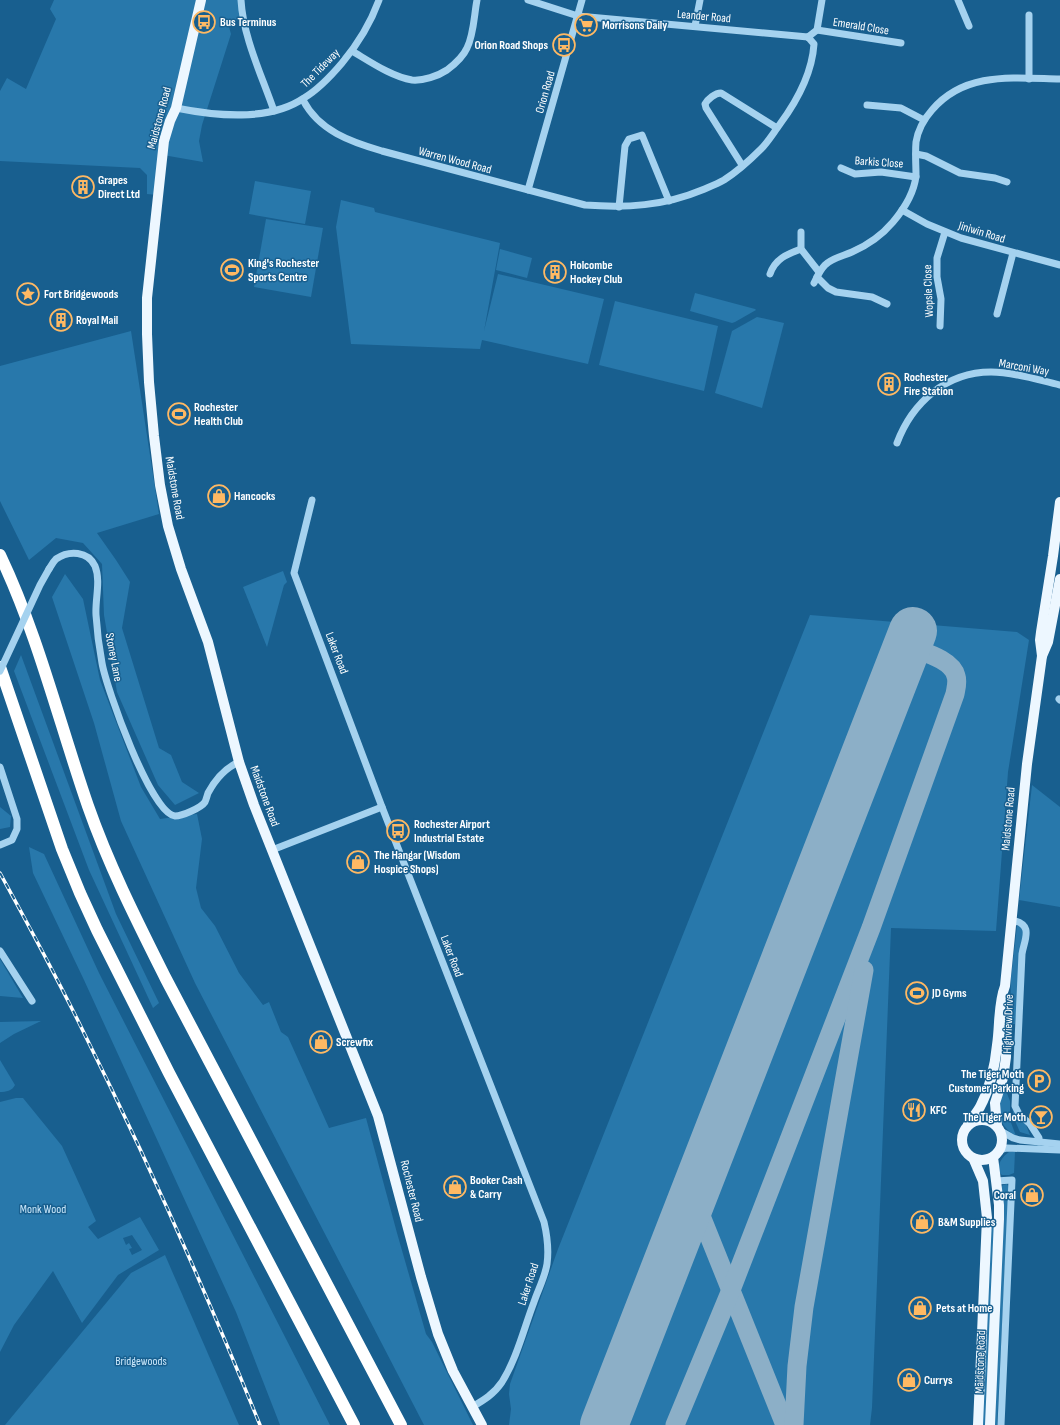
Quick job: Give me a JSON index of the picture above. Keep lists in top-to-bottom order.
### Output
{
  "streets": {
    "main road": ["Maidstone Road", "Rochester Road"],
    "street": [
      "Leander Road",
      "Emerald Close",
      "The Tideway",
      "Orion Road",
      "Warren Wood Road",
      "Barkis Close",
      "Jiniwin Road",
      "Wopsle Close",
      "Marconi Way",
      "Laker Road",
      "Stoney Lane",
      "Highview Drive"
    ]
  },
  "crossings": [
    ["Leander Road", "Orion Road"],
    ["Leander Road", "Warren Wood Road"],
    ["The Tideway", "Maidstone Road"],
    ["The Tideway", "Warren Wood Road"],
    ["Orion Road", "Warren Wood Road"],
    ["Maidstone Road", "Stoney Lane"],
    ["Maidstone Road", "Highview Drive"],
    ["Maidstone Road", "Rochester Road"],
    ["Jiniwin Road", "Wopsle Close"],
    ["Laker Road", "Rochester Road"]
  ],
  "parks": ["Monk Wood", "Bridgewoods"],
  "places": {
    "bus stop": ["Bus Terminus", "Orion Road Shops", "Rochester Airport Industrial Estate"],
    "supermarket": ["Morrisons Daily"],
    "building": [
      "Grapes Direct Ltd",
      "Holcombe Hockey Club",
      "Royal Mail",
      "Rochester Fire Station"
    ],
    "sports": ["King's Rochester Sports Centre", "Rochester Health Club", "JD Gyms"],
    "place": ["Fort Bridgewoods"],
    "shop": [
      "Hancocks",
      "The Hangar (Wisdom Hospice Shops)",
      "Screwfix",
      "Booker Cash & Carry",
      "Coral",
      "B&M Supplies",
      "Pets at Home",
      "Currys"
    ],
    "parking": ["The Tiger Moth Customer Parking"],
    "restaurant": ["KFC"],
    "bar": ["The Tiger Moth"]
  }
}
